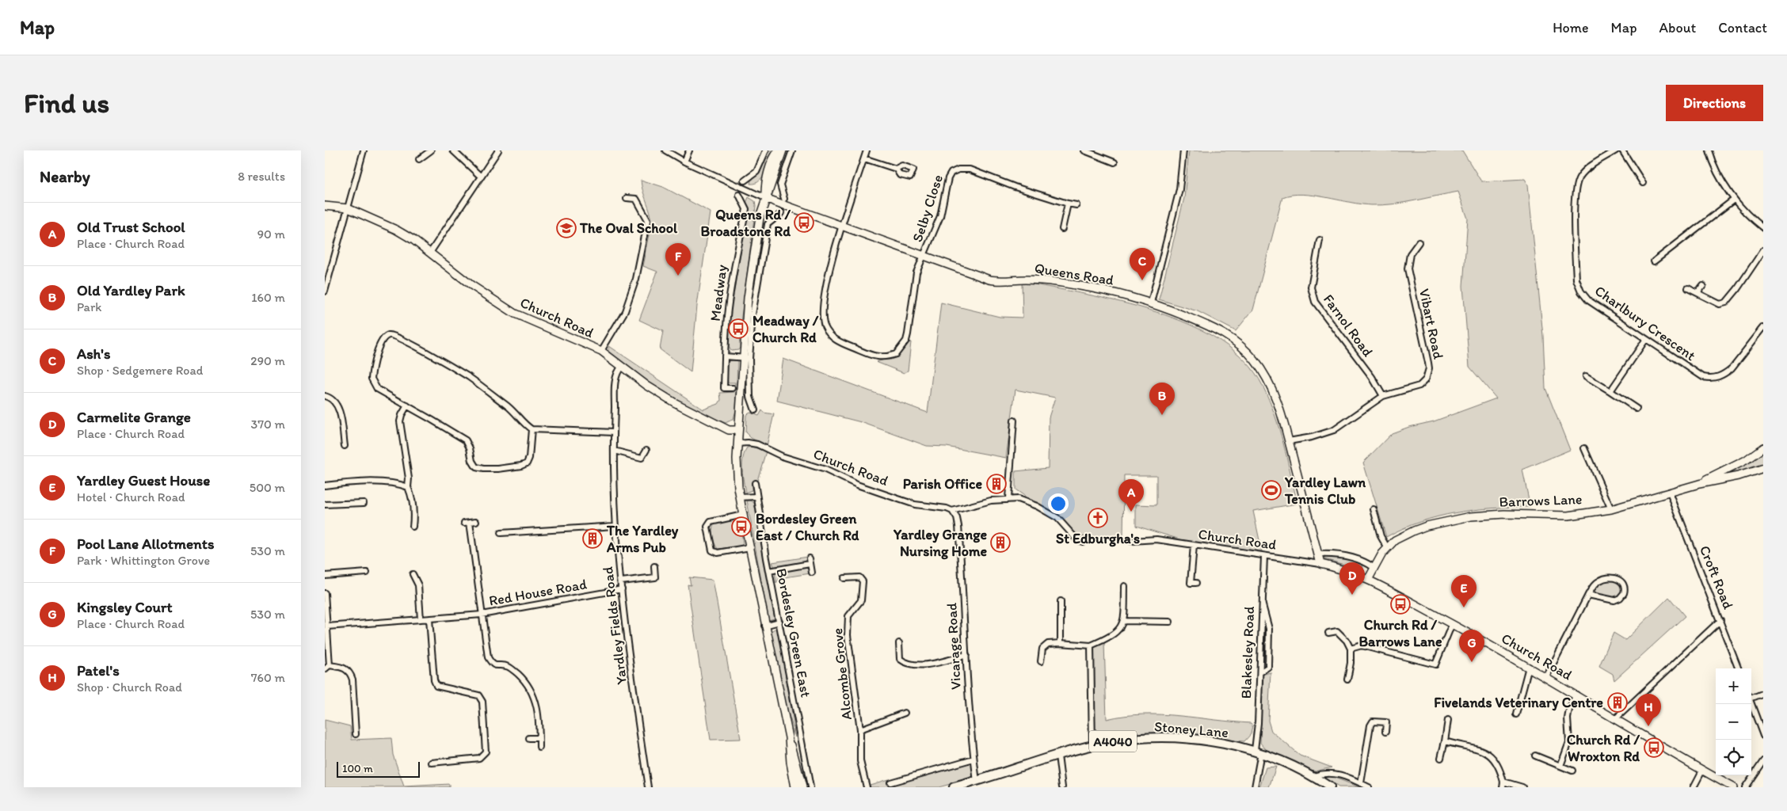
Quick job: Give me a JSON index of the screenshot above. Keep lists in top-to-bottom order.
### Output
{
  "streets": {
    "main road": ["Stoney Lane", "A4040"],
    "street": [
      "Selby Close",
      "Queens Road",
      "Meadway",
      "Church Road",
      "Charlbury Crescent",
      "Vibart Road",
      "Farnol Road",
      "Barrows Lane",
      "Croft Road",
      "Red House Road",
      "Yardley Fields Road",
      "Bordesley Green East",
      "Vicarage Road",
      "Blakesley Road",
      "Alcombe Grove"
    ]
  },
  "crossings": [
    ["Selby Close", "Queens Road"],
    ["Queens Road", "Church Road"],
    ["Queens Road", "Vibart Road"],
    ["Church Road", "Barrows Lane"],
    ["Church Road", "Yardley Fields Road"],
    ["Church Road", "Bordesley Green East"],
    ["Church Road", "Vicarage Road"],
    ["Church Road", "Blakesley Road"],
    ["Vibart Road", "Farnol Road"],
    ["Barrows Lane", "Croft Road"],
    ["Red House Road", "Yardley Fields Road"],
    ["Vicarage Road", "Stoney Lane"],
    ["Vicarage Road", "A4040"],
    ["Blakesley Road", "Stoney Lane"],
    ["Stoney Lane", "A4040"]
  ],
  "places": {
    "bus stop": [
      "Queens Rd / Broadstone Rd",
      "Meadway / Church Rd",
      "Bordesley Green East / Church Rd",
      "Church Rd / Barrows Lane",
      "Church Rd / Wroxton Rd"
    ],
    "school or university": ["The Oval School"],
    "building": [
      "Parish Office",
      "The Yardley Arms Pub",
      "Yardley Grange Nursing Home",
      "Fivelands Veterinary Centre"
    ],
    "sports": ["Yardley Lawn Tennis Club"],
    "church": ["St Edburgha's"]
  },
  "scale_bar": "100 m",
  "page": {
    "header": "Map",
    "nav": [
      "Home",
      "Map",
      "About",
      "Contact"
    ],
    "buttons": "Directions",
    "title": "Find us",
    "heading": ["Nearby", "8 results"],
    "list": [
      {
        "mark": "A",
        "name": "Old Trust School",
        "note": "Place · Church Road",
        "value": "90 m"
      },
      {
        "mark": "B",
        "name": "Old Yardley Park",
        "note": "Park",
        "value": "160 m"
      },
      {
        "mark": "C",
        "name": "Ash's",
        "note": "Shop · Sedgemere Road",
        "value": "290 m"
      },
      {
        "mark": "D",
        "name": "Carmelite Grange",
        "note": "Place · Church Road",
        "value": "370 m"
      },
      {
        "mark": "E",
        "name": "Yardley Guest House",
        "note": "Hotel · Church Road",
        "value": "500 m"
      },
      {
        "mark": "F",
        "name": "Pool Lane Allotments",
        "note": "Park · Whittington Grove",
        "value": "530 m"
      },
      {
        "mark": "G",
        "name": "Kingsley Court",
        "note": "Place · Church Road",
        "value": "530 m"
      },
      {
        "mark": "H",
        "name": "Patel's",
        "note": "Shop · Church Road",
        "value": "760 m"
      }
    ],
    "pins": [
      "F",
      "C",
      "B",
      "A",
      "D",
      "E",
      "G",
      "H"
    ],
    "map_buttons": ["+", "−"],
    "scale": "100 m"
  }
}
